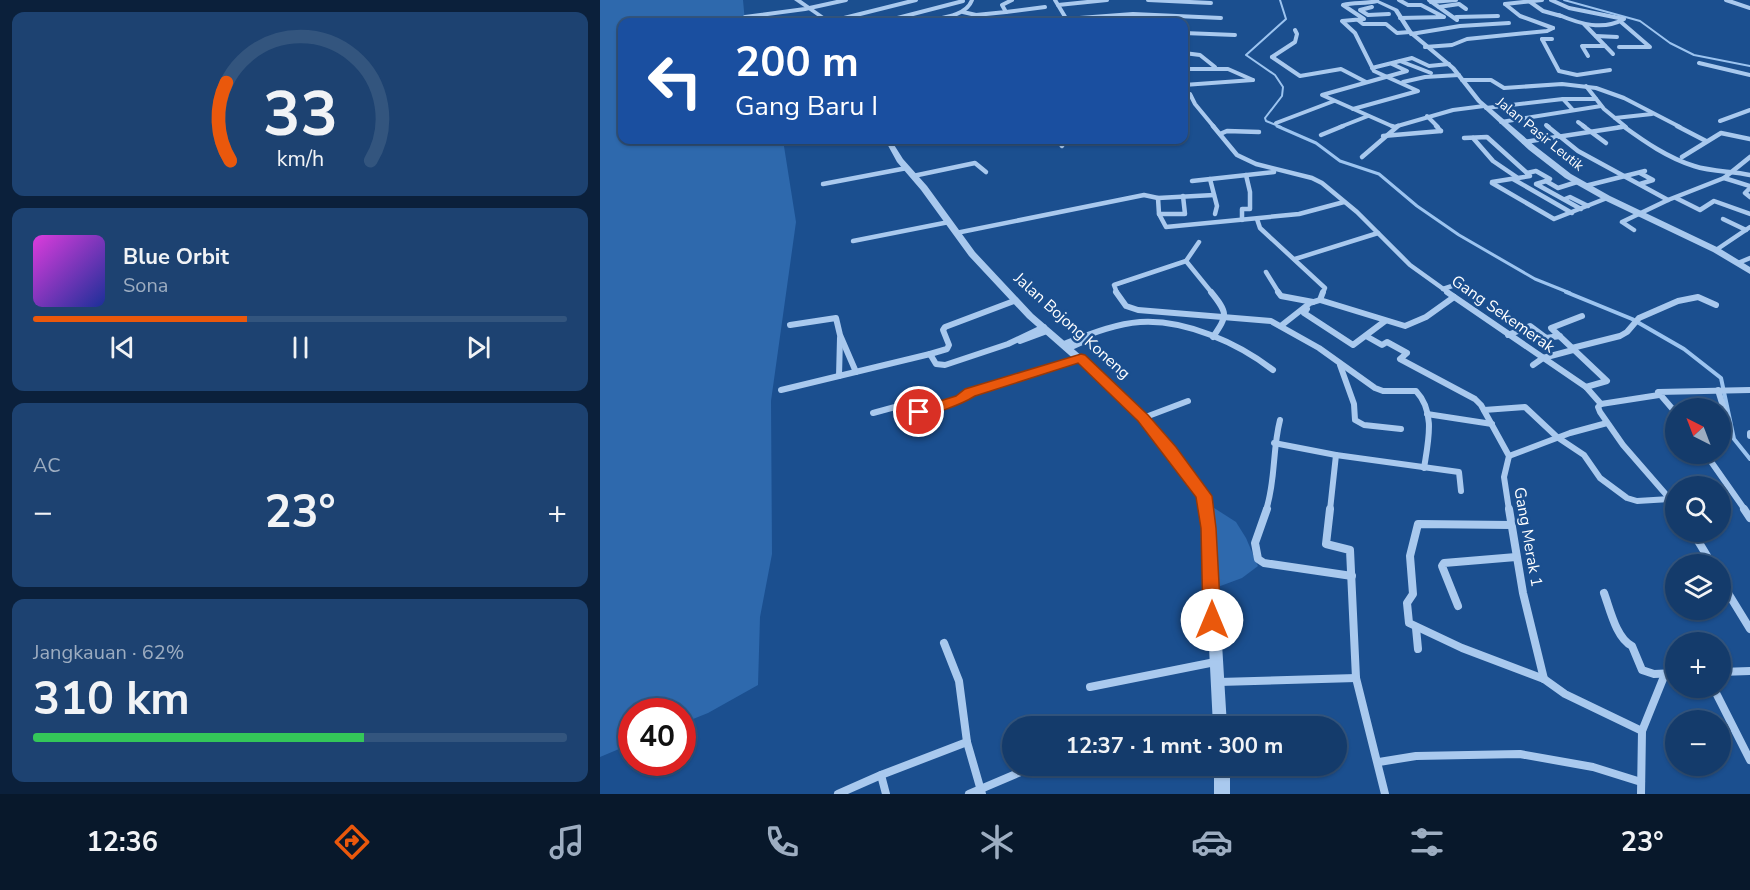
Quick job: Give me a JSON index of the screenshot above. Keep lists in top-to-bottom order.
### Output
{
  "streets": {
    "street": [
      "Jalan Pasir Leutik",
      "Gang Sekemerak",
      "Jalan Bojong Koneng",
      "Gang Merak 1"
    ]
  },
  "north": "top left",
  "page": {
    "turn": ["200 m", "Gang Baru I"],
    "song": ["Blue Orbit", "Sona"],
    "map_buttons": ["+", "−"],
    "tile": [
      "AC",
      ["Jangkauan · 62%", "310 km"]
    ],
    "heat": ["−", "23°", "+"],
    "limit": "40",
    "trip": "12:37 · 1 mnt · 300 m",
    "tabs": ["12:36", "23°"],
    "gauge": ["33", "km/h"]
  }
}
